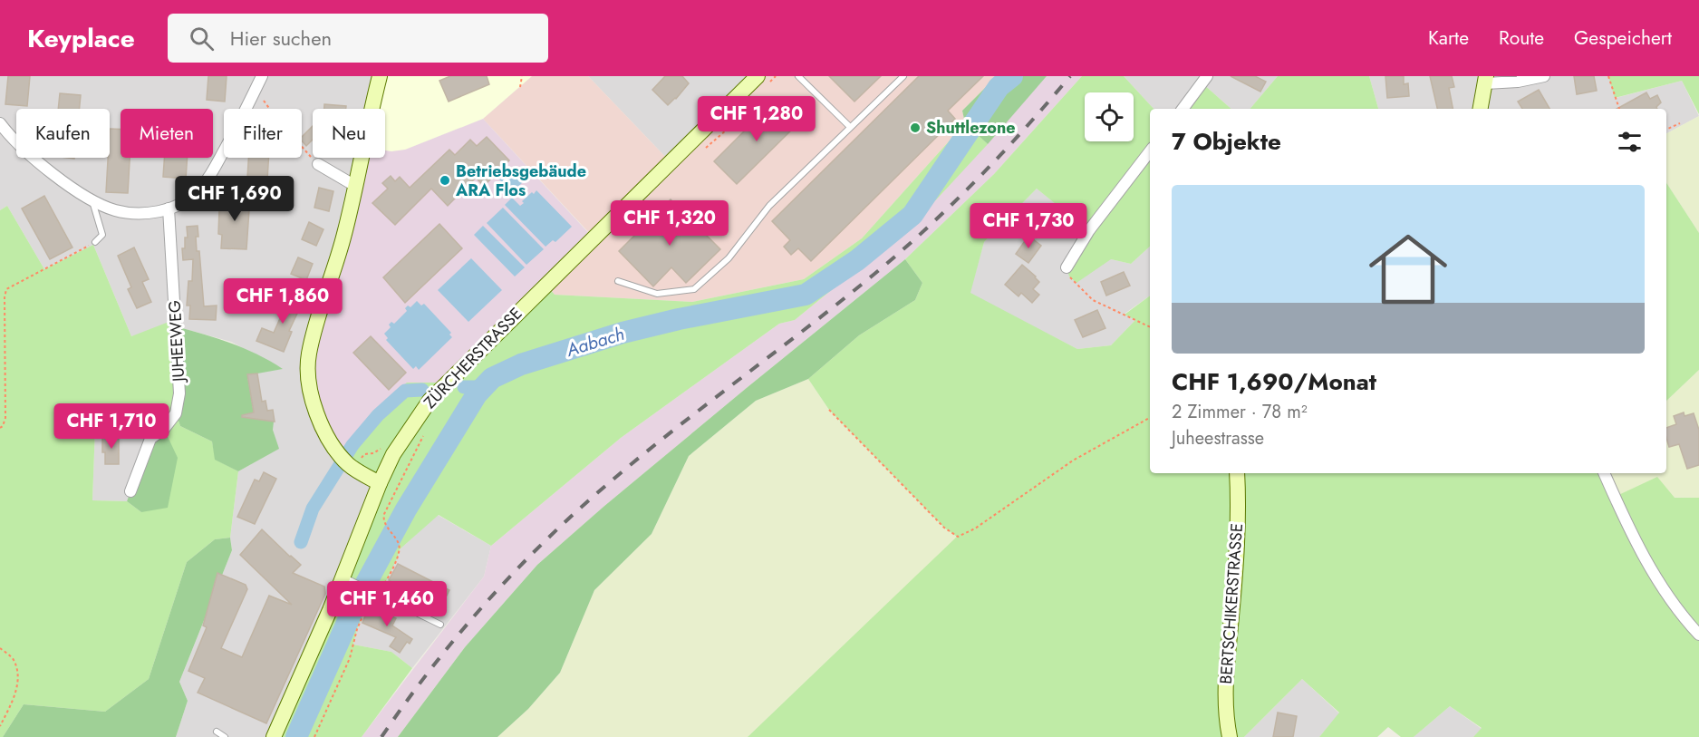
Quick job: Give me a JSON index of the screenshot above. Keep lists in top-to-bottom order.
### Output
{
  "streets": {
    "main road": ["ZÜRCHERSTRASSE", "BERTSCHIKERSTRASSE"],
    "street": ["JUHEEWEG"]
  },
  "water": ["Aabach"],
  "places": ["Shuttlezone", "Betriebsgebäude ARA Flos"],
  "page": {
    "header": "Keyplace",
    "search": "Hier suchen",
    "nav": ["Karte", "Route", "Gespeichert"],
    "price": [
      "CHF 1,280",
      "CHF 1,690",
      "CHF 1,320",
      "CHF 1,730",
      "CHF 1,860",
      "CHF 1,710",
      "CHF 1,460"
    ],
    "chip": [
      "Kaufen",
      "Mieten",
      "Filter",
      "Neu"
    ],
    "heading": "7 Objekte",
    "list": [
      {
        "name": "CHF 1,690/Monat",
        "note": "2 Zimmer · 78 m² · Juheestrasse"
      }
    ]
  }
}
